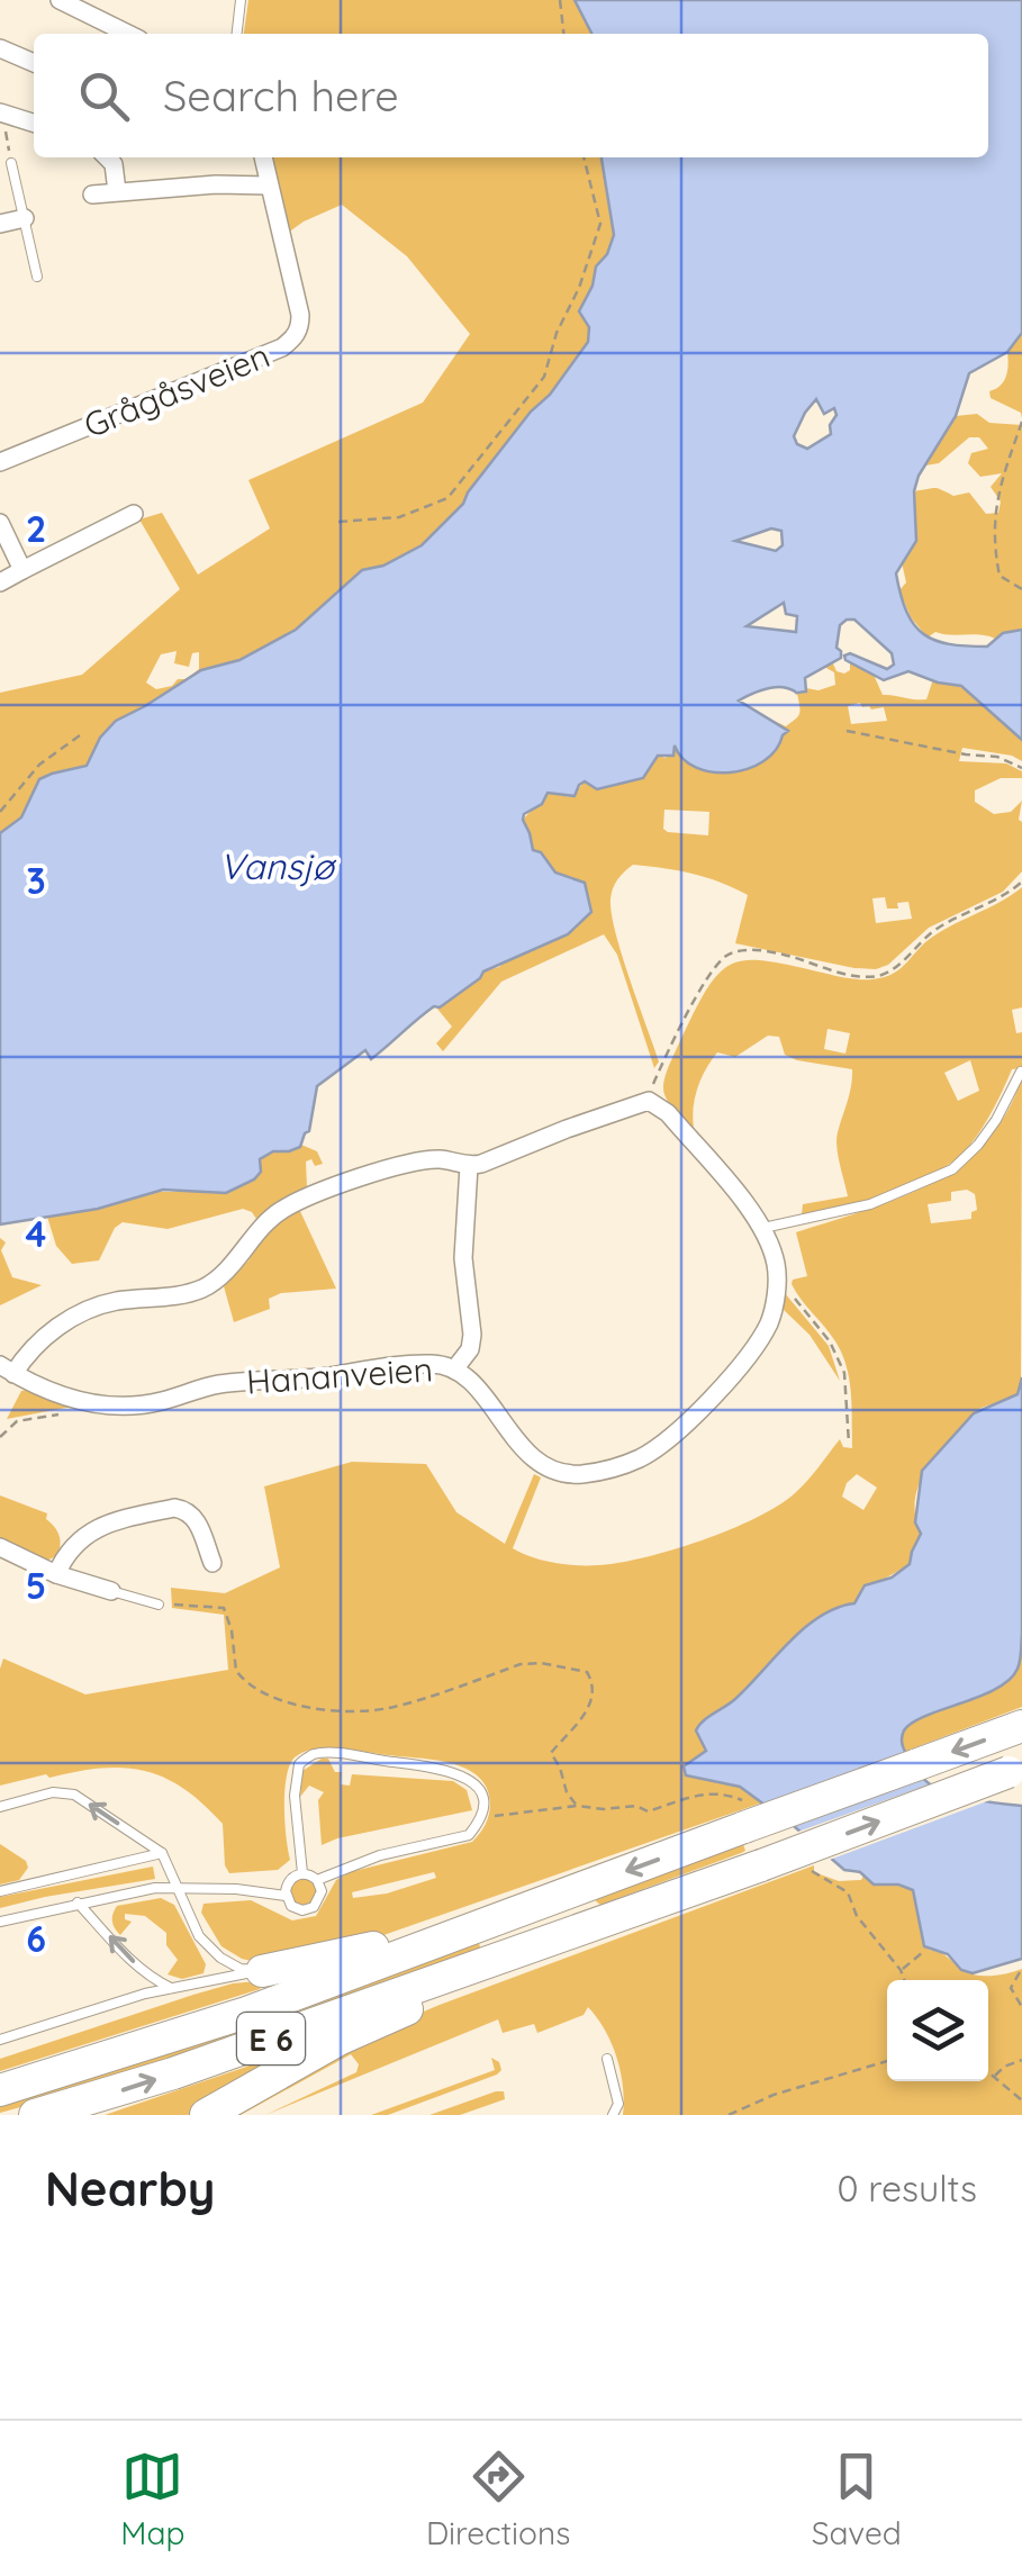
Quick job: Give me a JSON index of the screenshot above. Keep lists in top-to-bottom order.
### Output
{
  "streets": {
    "highway": ["E 6"],
    "street": ["Grågåsveien", "Hananveien"]
  },
  "water": ["Vansjø"],
  "page": {
    "search": "Search here",
    "heading": ["Nearby", "0 results"],
    "nav": ["Map", "Directions", "Saved"]
  },
  "grid": {
    "rows": [
      "2",
      "3",
      "4",
      "5",
      "6"
    ]
  }
}
